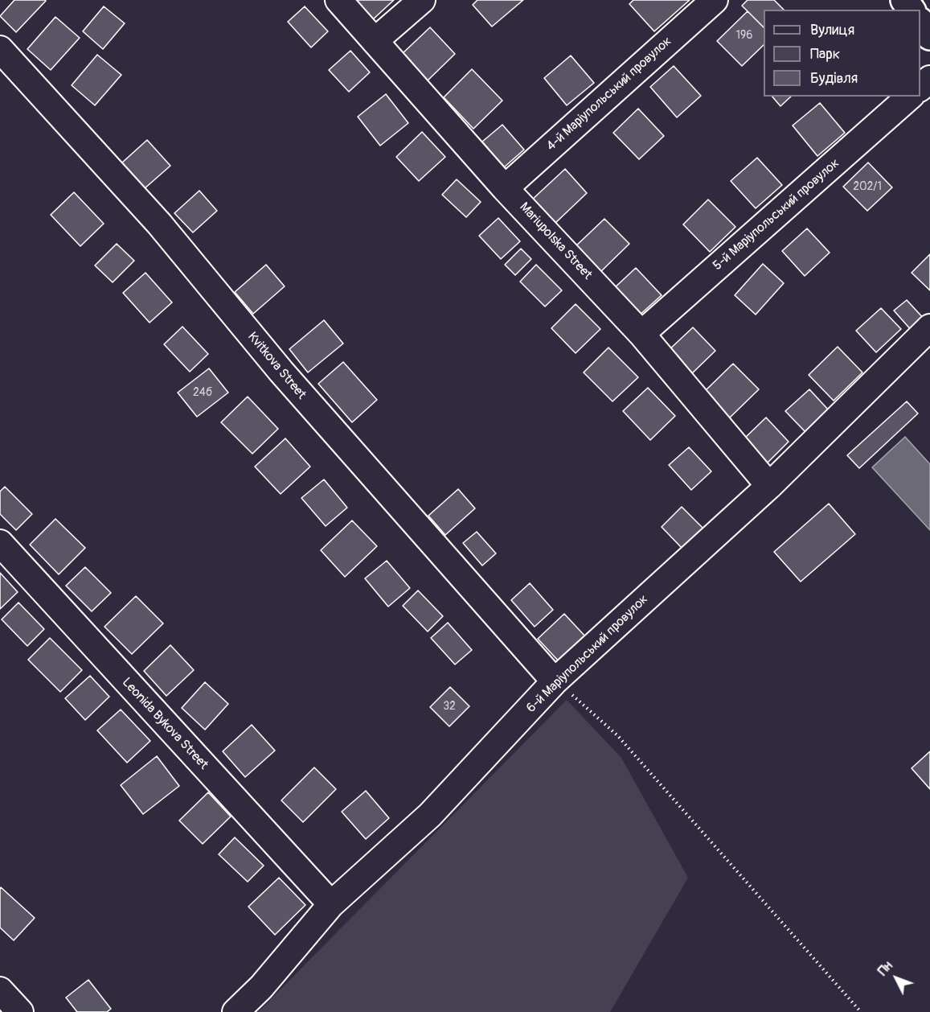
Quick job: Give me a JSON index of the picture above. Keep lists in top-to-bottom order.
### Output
{
  "streets": {
    "street": [
      "4-й Маріупольський провулок",
      "5-й Маріупольський провулок",
      "Mariupolska Street",
      "Kvitkova Street",
      "6-й Маріупольський провулок",
      "Leonida Bykova Street"
    ]
  },
  "crossings": [
    ["4-й Маріупольський провулок", "Mariupolska Street"],
    ["5-й Маріупольський провулок", "Mariupolska Street"],
    ["Mariupolska Street", "6-й Маріупольський провулок"],
    ["Kvitkova Street", "6-й Маріупольський провулок"],
    ["6-й Маріупольський провулок", "Leonida Bykova Street"]
  ],
  "house_numbers": [
    "196",
    "202/1",
    "24б",
    "32"
  ],
  "legend": ["Вулиця", "Парк", "Будівля"],
  "north": "top left"
}
